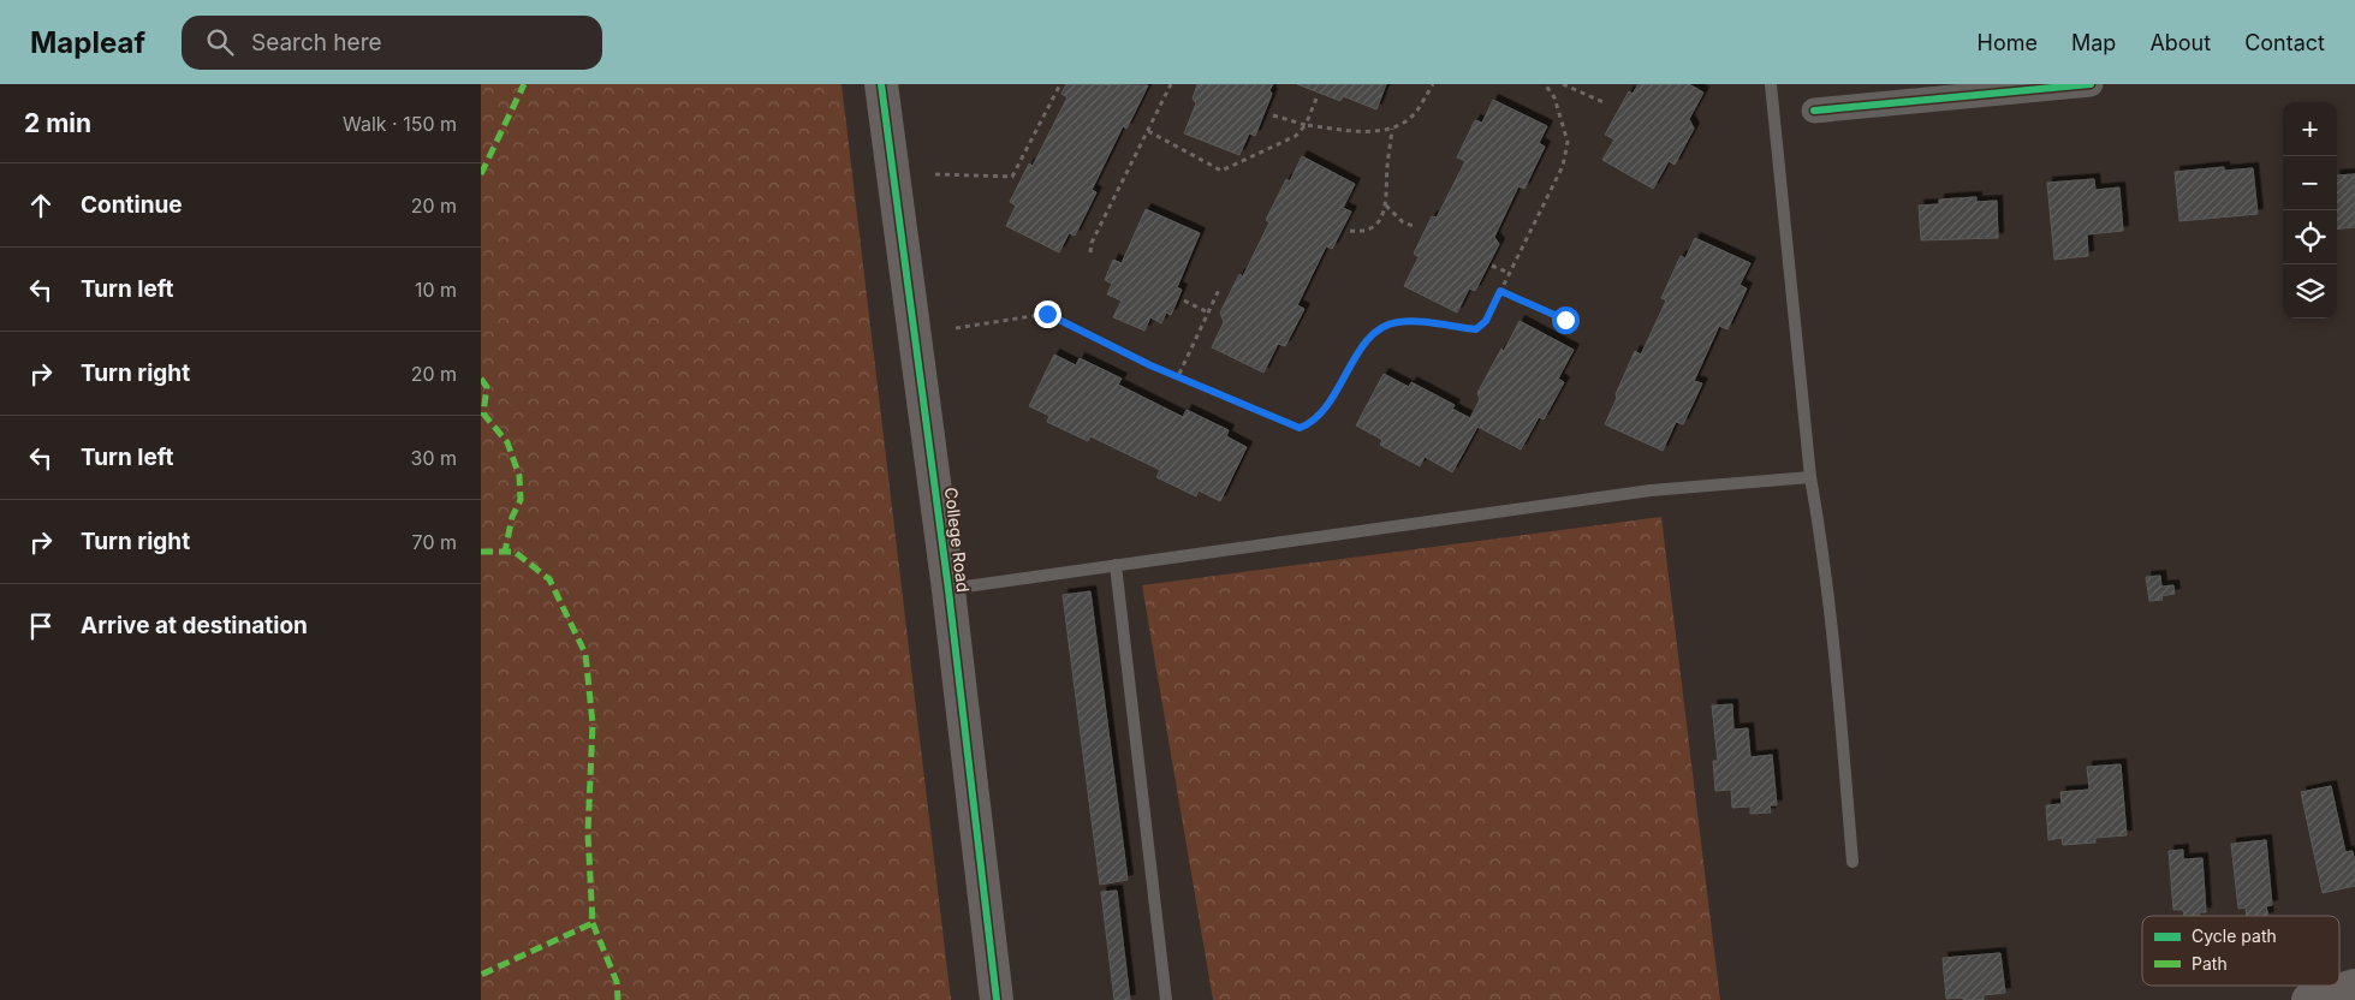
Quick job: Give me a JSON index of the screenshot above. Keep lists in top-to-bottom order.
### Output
{
  "streets": {
    "street": ["College Road"]
  },
  "legend": ["Cycle path", "Path"],
  "page": {
    "header": "Mapleaf",
    "search": "Search here",
    "nav": [
      "Home",
      "Map",
      "About",
      "Contact"
    ],
    "heading": ["2 min", "Walk · 150 m"],
    "map_buttons": ["+", "−"],
    "list": [
      ["Continue", "20 m"],
      ["Turn left", "10 m"],
      ["Turn right", "20 m"],
      ["Turn left", "30 m"],
      ["Turn right", "70 m"],
      "Arrive at destination"
    ]
  }
}
